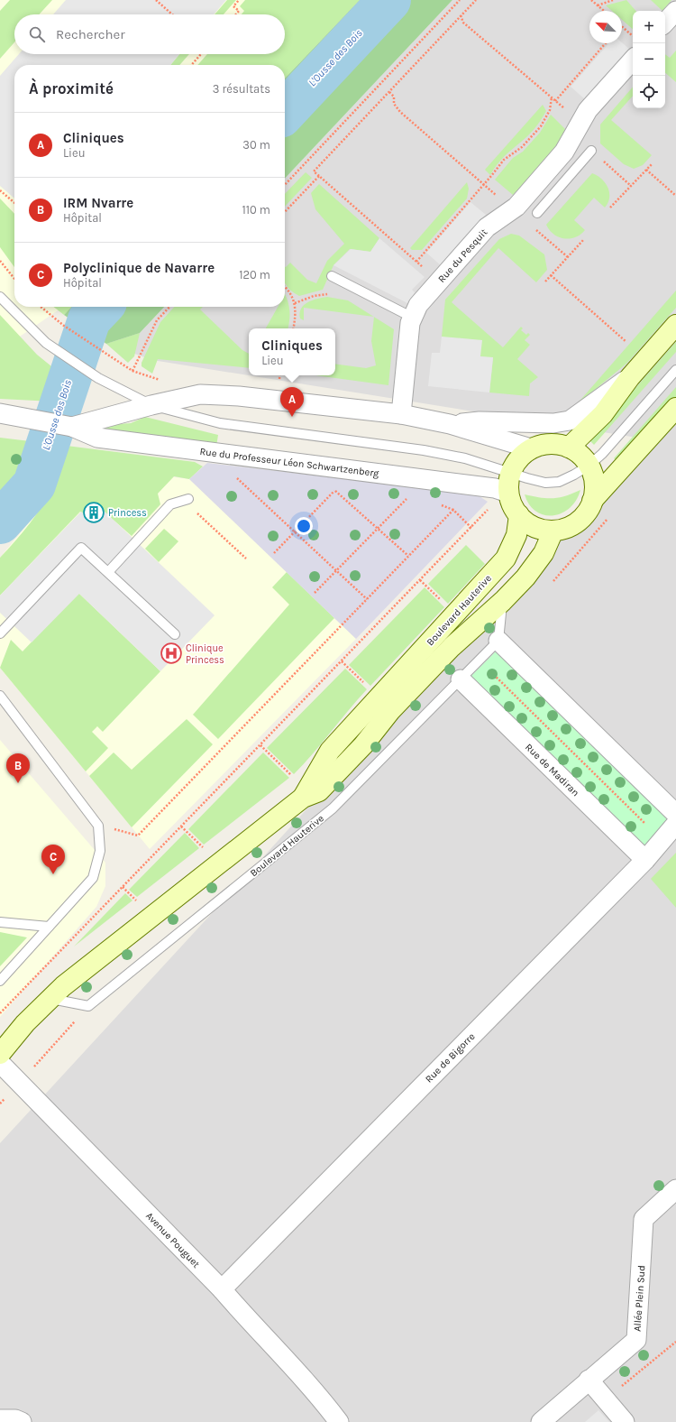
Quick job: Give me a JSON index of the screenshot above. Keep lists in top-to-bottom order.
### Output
{
  "streets": {
    "street": [
      "Rue du Pesquit",
      "Rue du Professeur Léon Schwartzenberg",
      "Boulevard Hauterive",
      "Rue de Madiran",
      "Rue de Bigorre",
      "Avenue Pouguet",
      "Allée Plein Sud"
    ]
  },
  "crossings": [
    ["Rue du Pesquit", "Rue du Professeur Léon Schwartzenberg"],
    ["Boulevard Hauterive", "Rue de Madiran"],
    ["Rue de Madiran", "Rue de Bigorre"],
    ["Rue de Bigorre", "Avenue Pouguet"]
  ],
  "water": ["L'Ousse des Bois"],
  "places": {
    "building": ["Princess"],
    "hospital": ["Clinique Princess"]
  },
  "north": "top left",
  "page": {
    "map_buttons": ["+", "−"],
    "search": "Rechercher",
    "heading": ["À proximité", "3 résultats"],
    "list": [
      {
        "mark": "A",
        "name": "Cliniques",
        "note": "Lieu",
        "value": "30 m"
      },
      {
        "mark": "B",
        "name": "IRM Nvarre",
        "note": "Hôpital",
        "value": "110 m"
      },
      {
        "mark": "C",
        "name": "Polyclinique de Navarre",
        "note": "Hôpital",
        "value": "120 m"
      }
    ],
    "popup": ["Cliniques", "Lieu"],
    "pins": ["A", "B", "C"]
  }
}
